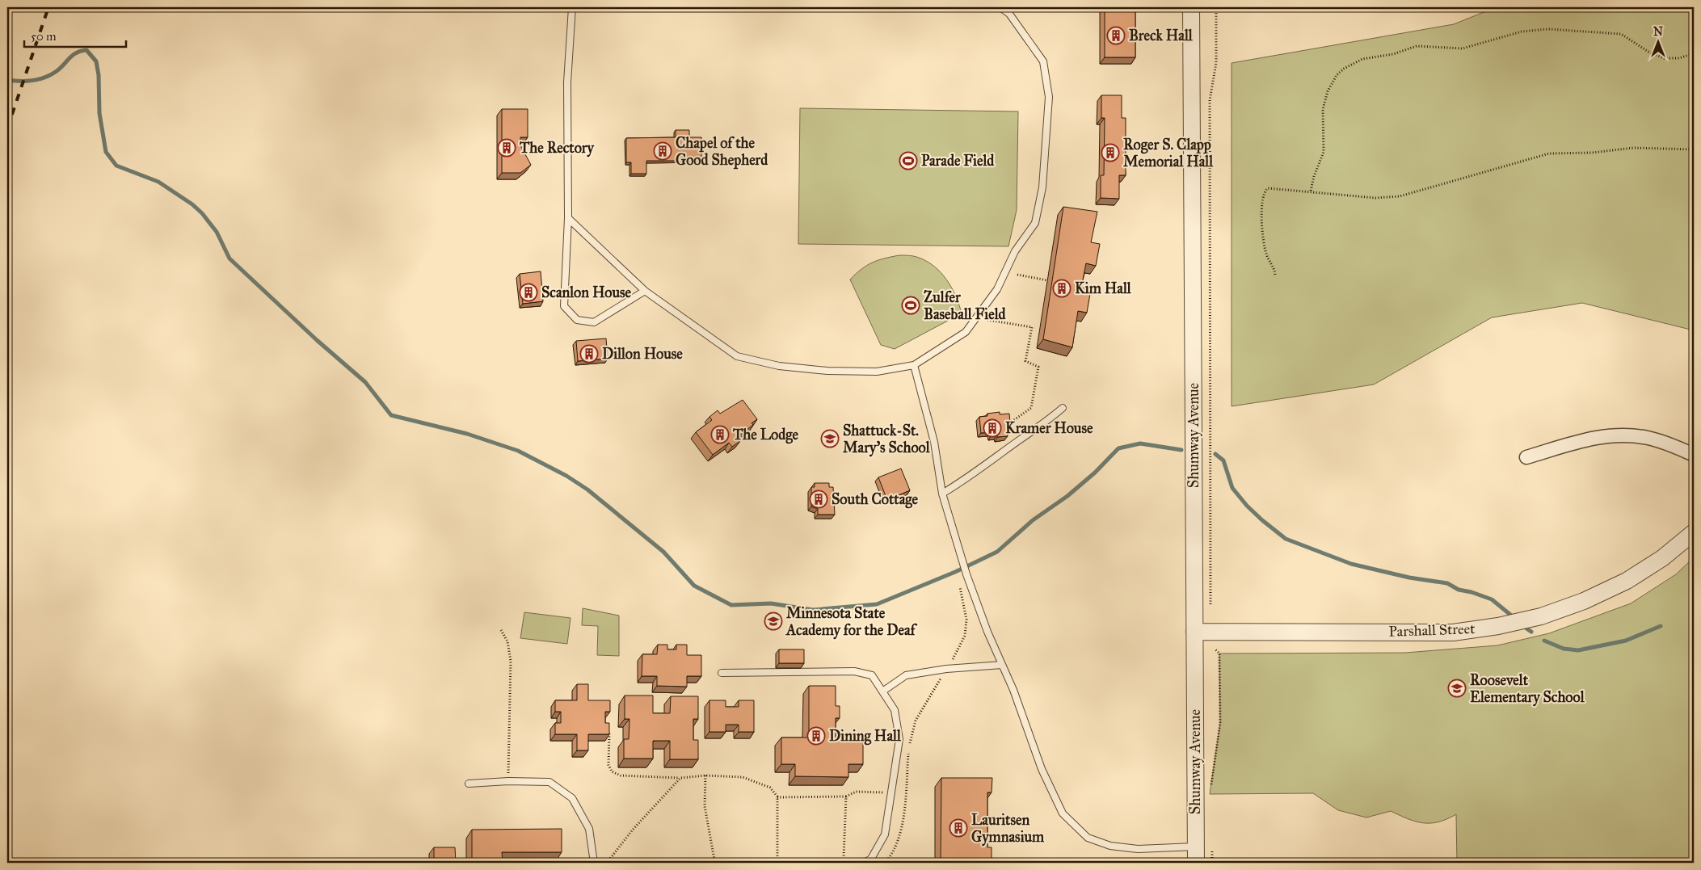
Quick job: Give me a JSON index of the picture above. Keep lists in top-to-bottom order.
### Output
{
  "streets": {
    "street": ["Shumway Avenue", "Parshall Street"]
  },
  "crossings": [
    ["Shumway Avenue", "Parshall Street"]
  ],
  "places": {
    "building": [
      "Breck Hall",
      "The Rectory",
      "Chapel of the Good Shepherd",
      "Roger S. Clapp Memorial Hall",
      "Kim Hall",
      "Scanlon House",
      "Dillon House",
      "Kramer House",
      "The Lodge",
      "South Cottage",
      "Dining Hall",
      "Lauritsen Gymnasium"
    ],
    "sports": ["Parade Field", "Zulfer Baseball Field"],
    "school or university": ["Shattuck-St. Mary’s School", "Minnesota State Academy for the Deaf", "Roosevelt Elementary School"]
  },
  "scale_bar": "50 m",
  "north": "top"
}
